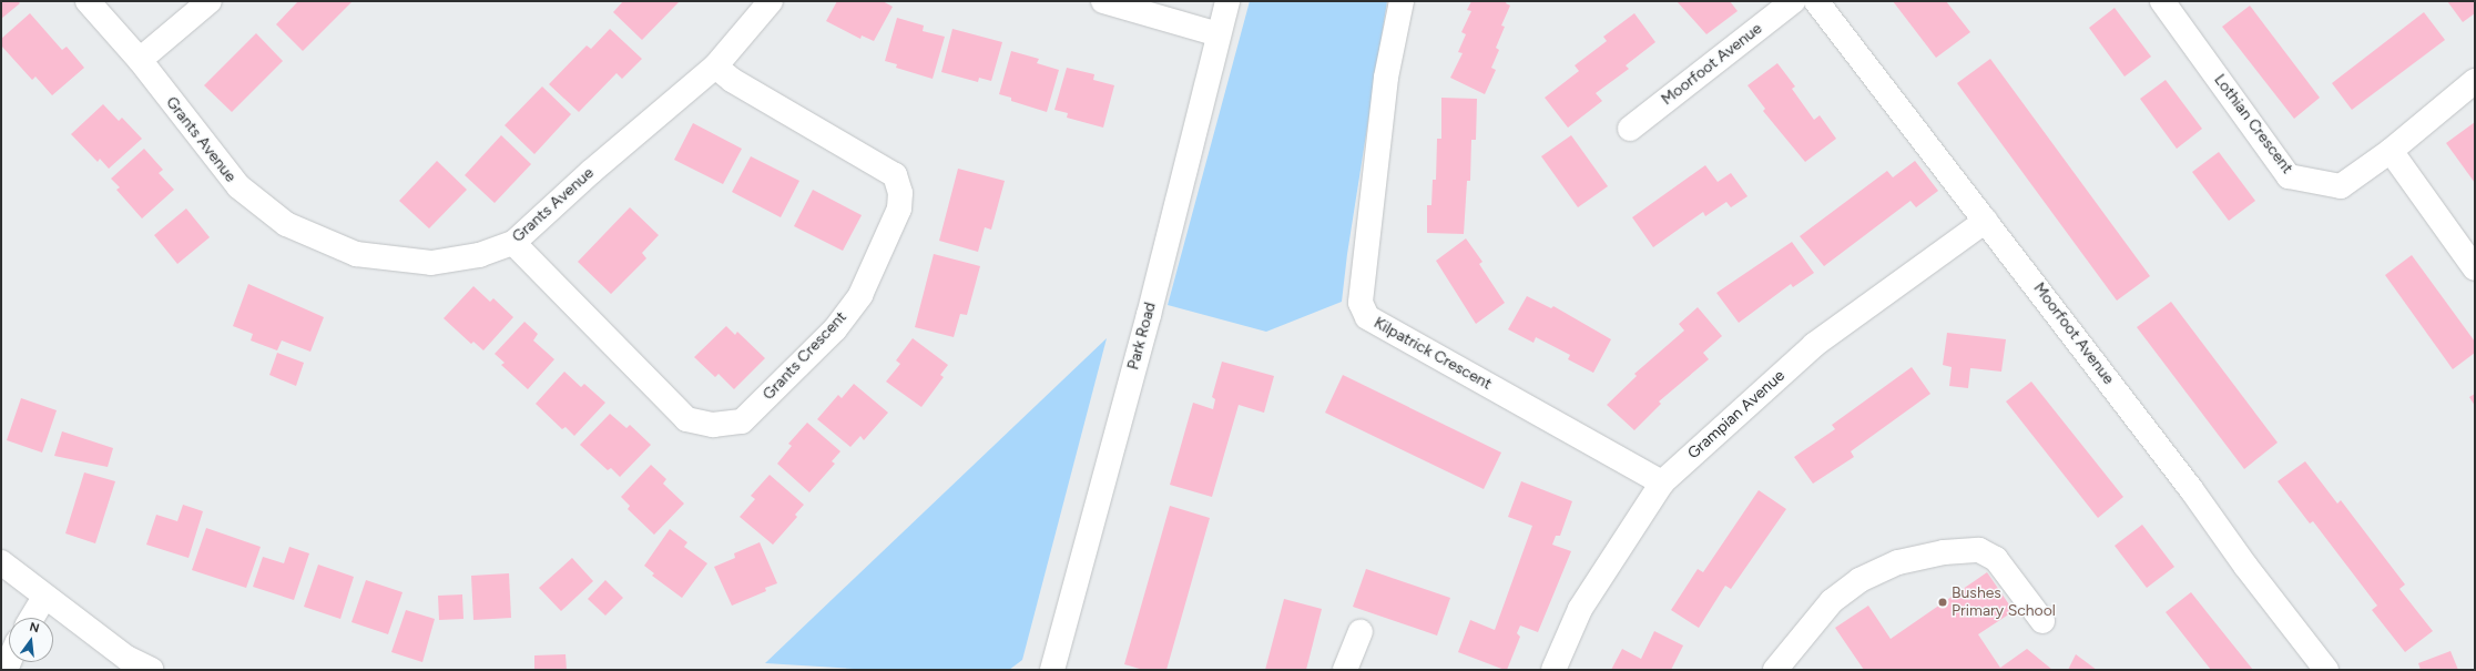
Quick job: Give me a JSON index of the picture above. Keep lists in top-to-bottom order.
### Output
{
  "streets": {
    "street": [
      "Moorfoot Avenue",
      "Lothian Crescent",
      "Grants Avenue",
      "Park Road",
      "Kilpatrick Crescent",
      "Grants Crescent",
      "Grampian Avenue"
    ]
  },
  "crossings": [
    ["Moorfoot Avenue", "Grampian Avenue"],
    ["Grants Avenue", "Grants Crescent"],
    ["Kilpatrick Crescent", "Grampian Avenue"]
  ],
  "places": ["Bushes Primary School"],
  "north": "top"
}
